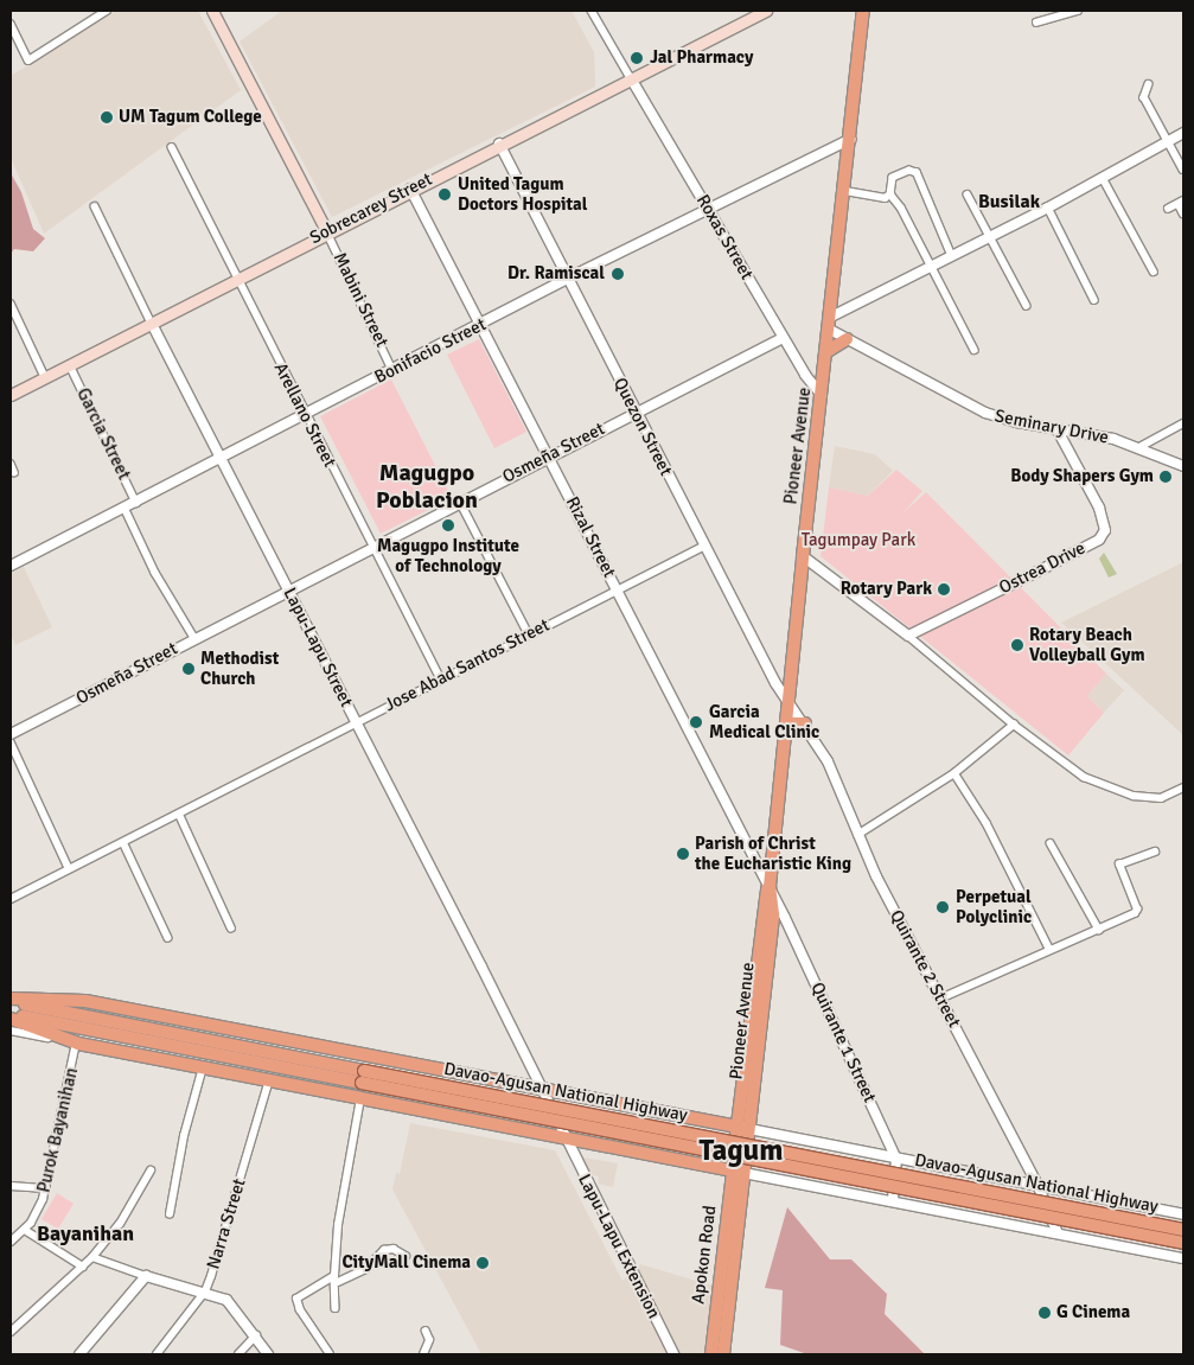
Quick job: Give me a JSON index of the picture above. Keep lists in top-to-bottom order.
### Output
{
  "streets": {
    "highway": ["Pioneer Avenue", "Davao-Agusan National Highway", "Apokon Road"],
    "main road": ["Sobrecarey Street", "Mabini Street"],
    "street": [
      "Roxas Street",
      "Bonifacio Street",
      "Arellano Street",
      "Quezon Street",
      "Seminary Drive",
      "Garcia Street",
      "Osmeña Street",
      "Rizal Street",
      "Ostrea Drive",
      "Lapu-Lapu Street",
      "Jose Abad Santos Street",
      "Quirante 2 Street",
      "Quirante 1 Street",
      "Purok Bayanihan",
      "Narra Street",
      "Lapu-Lapu Extension"
    ]
  },
  "crossings": [
    ["Sobrecarey Street", "Roxas Street"],
    ["Sobrecarey Street", "Mabini Street"],
    ["Sobrecarey Street", "Arellano Street"],
    ["Sobrecarey Street", "Quezon Street"],
    ["Sobrecarey Street", "Garcia Street"],
    ["Sobrecarey Street", "Rizal Street"],
    ["Sobrecarey Street", "Lapu-Lapu Street"],
    ["Roxas Street", "Bonifacio Street"],
    ["Roxas Street", "Pioneer Avenue"],
    ["Roxas Street", "Osmeña Street"],
    ["Mabini Street", "Bonifacio Street"],
    ["Bonifacio Street", "Arellano Street"],
    ["Bonifacio Street", "Quezon Street"],
    ["Bonifacio Street", "Garcia Street"],
    ["Bonifacio Street", "Pioneer Avenue"],
    ["Bonifacio Street", "Rizal Street"],
    ["Bonifacio Street", "Lapu-Lapu Street"],
    ["Arellano Street", "Osmeña Street"],
    ["Arellano Street", "Jose Abad Santos Street"],
    ["Quezon Street", "Pioneer Avenue"],
    ["Quezon Street", "Osmeña Street"],
    ["Quezon Street", "Jose Abad Santos Street"],
    ["Quezon Street", "Quirante 2 Street"],
    ["Seminary Drive", "Pioneer Avenue"],
    ["Seminary Drive", "Ostrea Drive"],
    ["Pioneer Avenue", "Rizal Street"],
    ["Pioneer Avenue", "Quirante 2 Street"],
    ["Pioneer Avenue", "Quirante 1 Street"],
    ["Pioneer Avenue", "Davao-Agusan National Highway"],
    ["Pioneer Avenue", "Apokon Road"],
    ["Osmeña Street", "Rizal Street"],
    ["Osmeña Street", "Lapu-Lapu Street"],
    ["Rizal Street", "Jose Abad Santos Street"],
    ["Rizal Street", "Quirante 1 Street"],
    ["Lapu-Lapu Street", "Jose Abad Santos Street"],
    ["Lapu-Lapu Street", "Davao-Agusan National Highway"],
    ["Lapu-Lapu Street", "Lapu-Lapu Extension"],
    ["Quirante 1 Street", "Davao-Agusan National Highway"],
    ["Davao-Agusan National Highway", "Purok Bayanihan"],
    ["Davao-Agusan National Highway", "Narra Street"],
    ["Davao-Agusan National Highway", "Lapu-Lapu Extension"],
    ["Davao-Agusan National Highway", "Apokon Road"]
  ],
  "districts": [
    "Busilak",
    "Magugpo Poblacion",
    "Tagum",
    "Bayanihan"
  ],
  "parks": ["Tagumpay Park"],
  "places": [
    "Jal Pharmacy",
    "UM Tagum College",
    "United Tagum Doctors Hospital",
    "Dr. Ramiscal",
    "Body Shapers Gym",
    "Magugpo Institute of Technology",
    "Rotary Park",
    "Rotary Beach Volleyball Gym",
    "Methodist Church",
    "Garcia Medical Clinic",
    "Parish of Christ the Eucharistic King",
    "Perpetual Polyclinic",
    "CityMall Cinema",
    "G Cinema"
  ]
}
